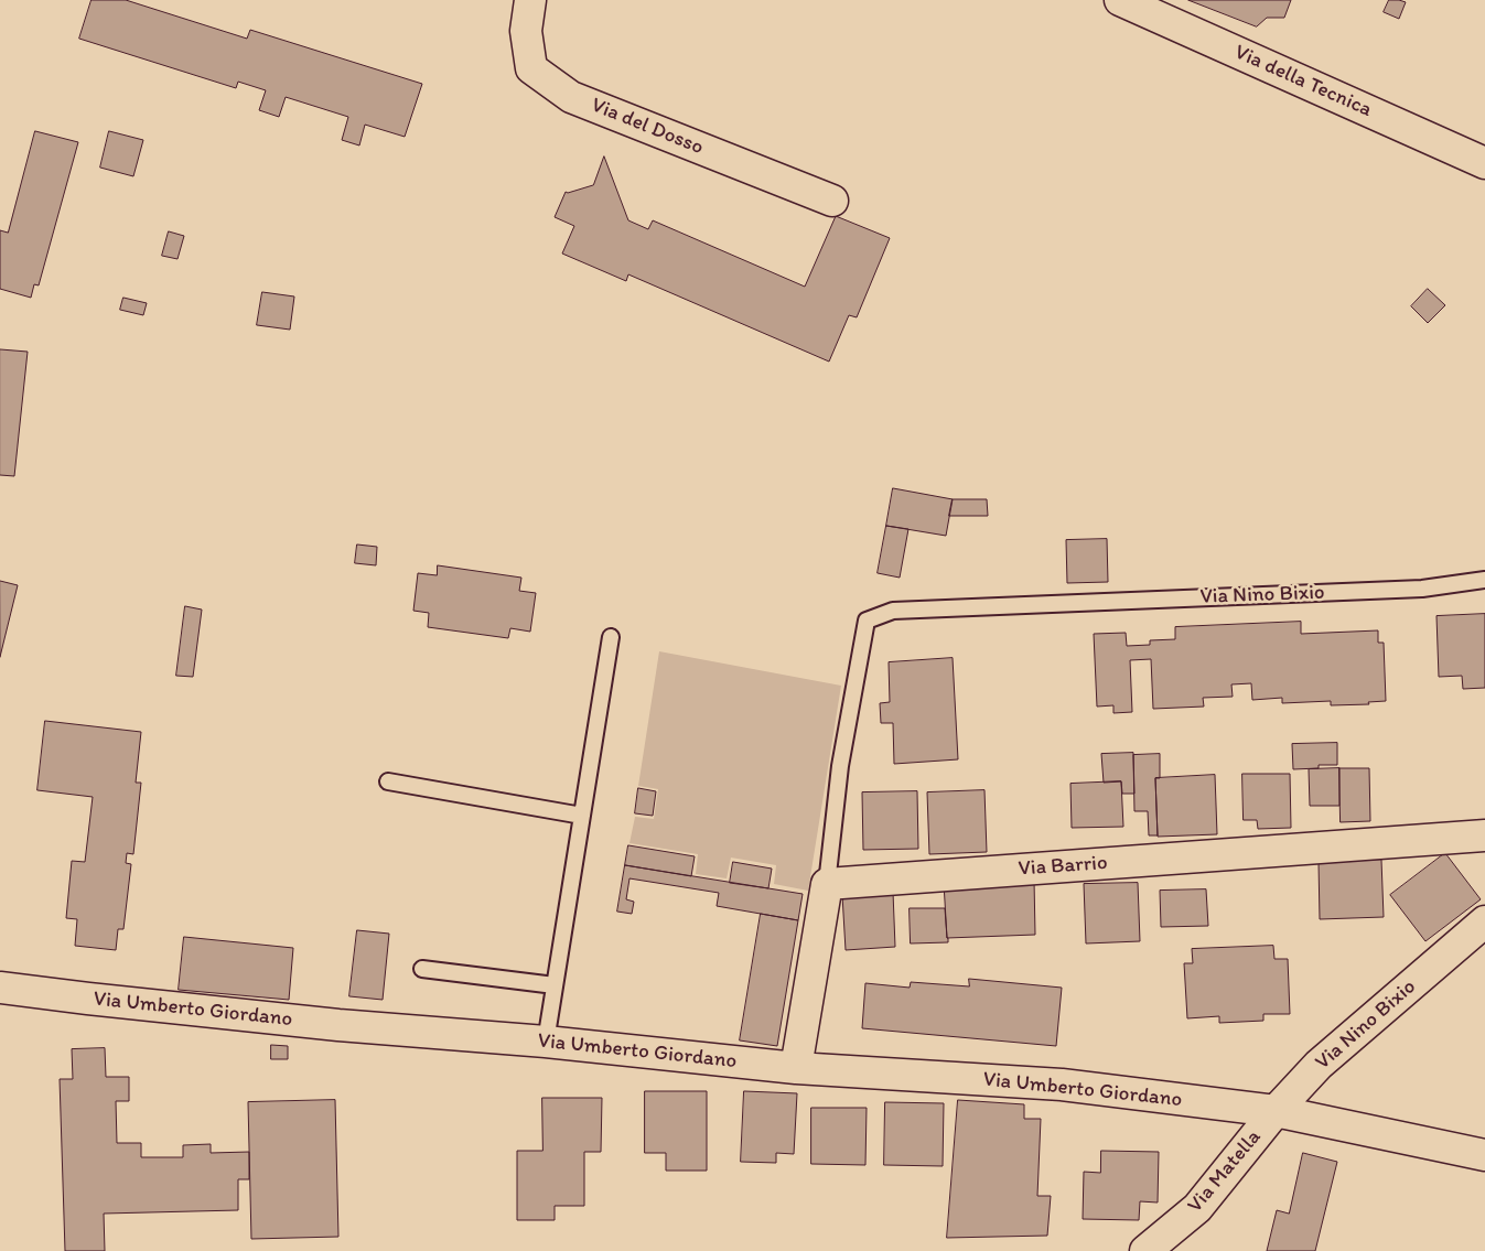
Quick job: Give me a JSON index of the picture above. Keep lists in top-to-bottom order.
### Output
{
  "streets": {
    "street": [
      "Via della Tecnica",
      "Via del Dosso",
      "Via Nino Bixio",
      "Via Barrio",
      "Via Umberto Giordano",
      "Via Matella"
    ]
  },
  "crossings": [
    ["Via Nino Bixio", "Via Barrio"],
    ["Via Nino Bixio", "Via Umberto Giordano"],
    ["Via Nino Bixio", "Via Matella"],
    ["Via Umberto Giordano", "Via Matella"]
  ]
}
